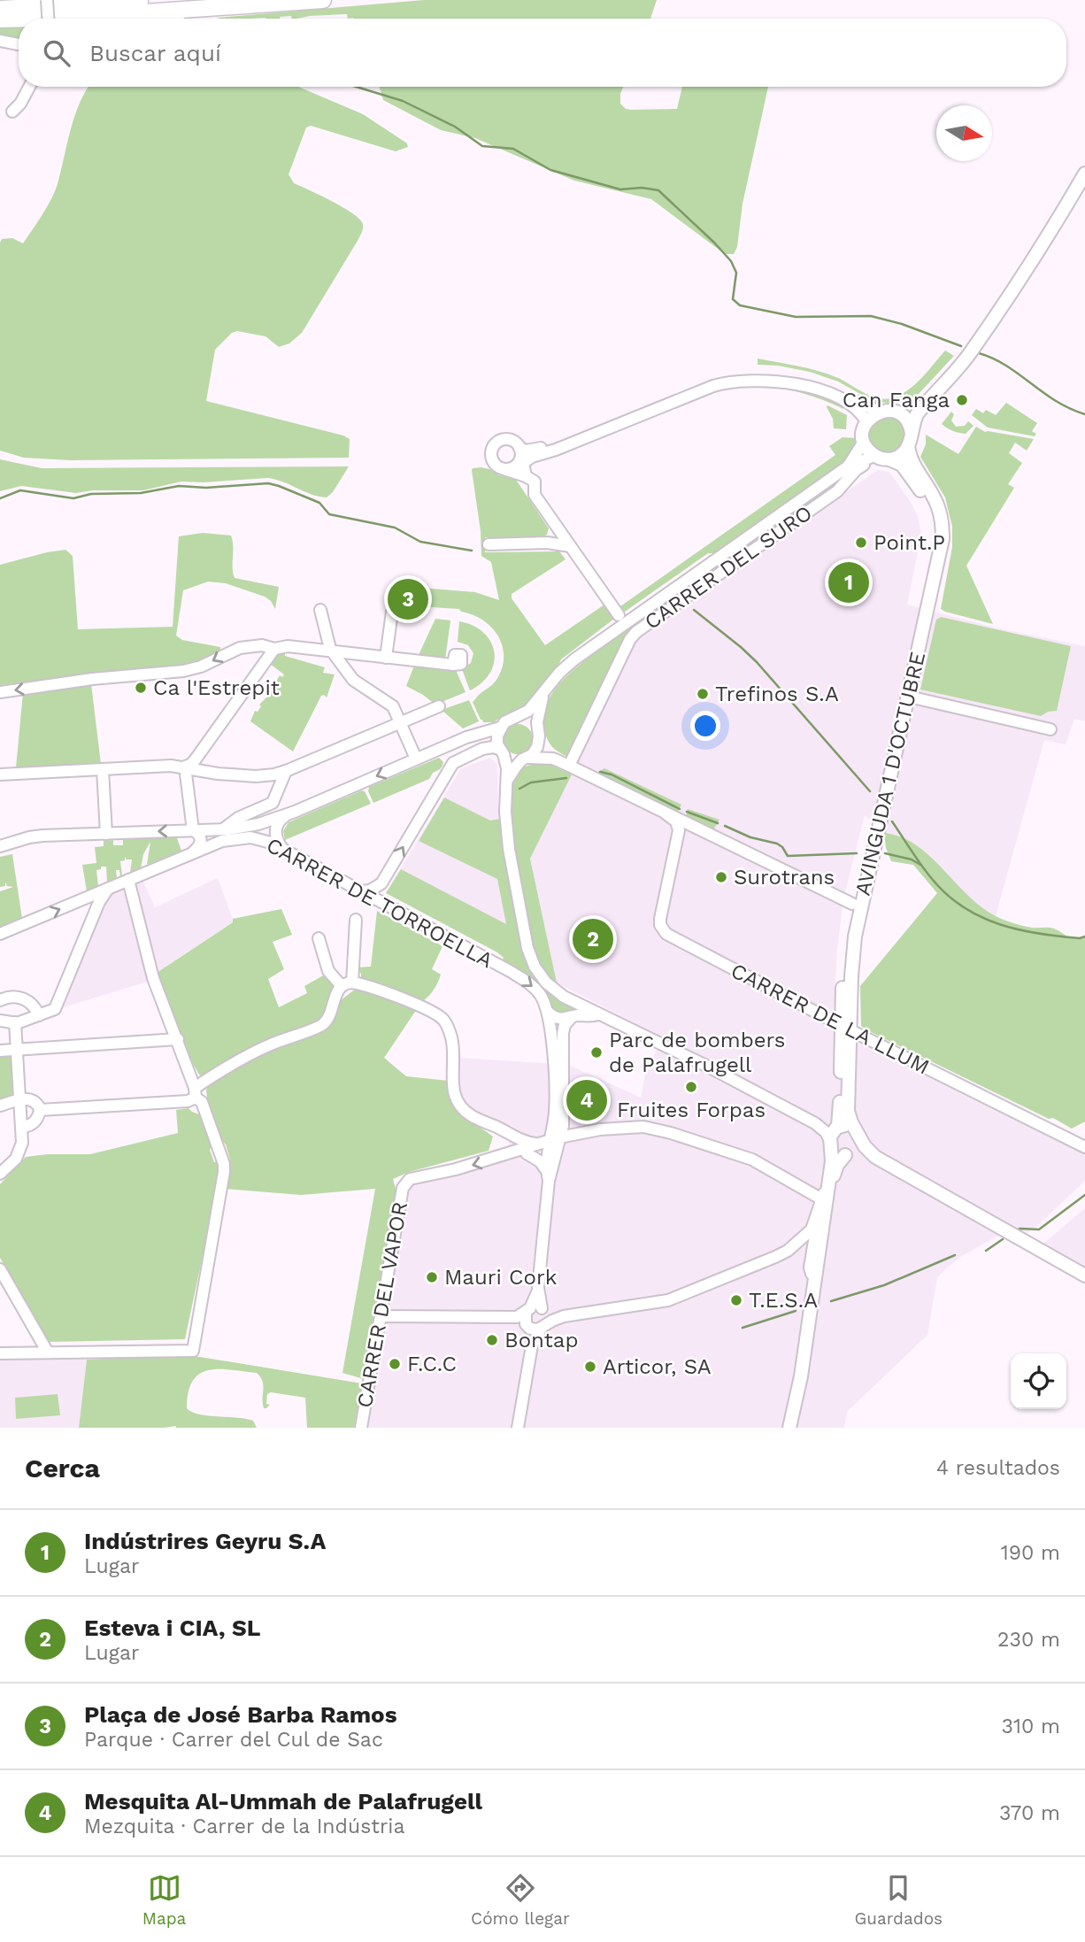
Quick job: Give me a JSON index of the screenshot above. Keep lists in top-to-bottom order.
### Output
{
  "streets": {
    "main road": ["AVINGUDA 1 D'OCTUBRE"],
    "street": [
      "CARRER DEL SURO",
      "CARRER DE TORROELLA",
      "CARRER DE LA LLUM",
      "CARRER DEL VAPOR"
    ]
  },
  "crossings": [
    ["CARRER DEL SURO", "AVINGUDA 1 D'OCTUBRE"],
    ["AVINGUDA 1 D'OCTUBRE", "CARRER DE LA LLUM"]
  ],
  "one_way": ["CARRER DE TORROELLA", "CARRER DEL VAPOR"],
  "places": [
    "Can Fanga",
    "Point.P",
    "Ca l'Estrepit",
    "Trefinos S.A",
    "Surotrans",
    "Parc de bombers de Palafrugell",
    "Fruites Forpas",
    "Mauri Cork",
    "T.E.S.A",
    "Bontap",
    "F.C.C",
    "Articor, SA"
  ],
  "north": "right",
  "page": {
    "search": "Buscar aquí",
    "pins": [
      "1",
      "3",
      "2",
      "4"
    ],
    "heading": ["Cerca", "4 resultados"],
    "list": [
      {
        "mark": "1",
        "name": "Indústrires Geyru S.A",
        "note": "Lugar",
        "value": "190 m"
      },
      {
        "mark": "2",
        "name": "Esteva i CIA, SL",
        "note": "Lugar",
        "value": "230 m"
      },
      {
        "mark": "3",
        "name": "Plaça de José Barba Ramos",
        "note": "Parque · Carrer del Cul de Sac",
        "value": "310 m"
      },
      {
        "mark": "4",
        "name": "Mesquita Al-Ummah de Palafrugell",
        "note": "Mezquita · Carrer de la Indústria",
        "value": "370 m"
      }
    ],
    "nav": ["Mapa", "Cómo llegar", "Guardados"]
  }
}
